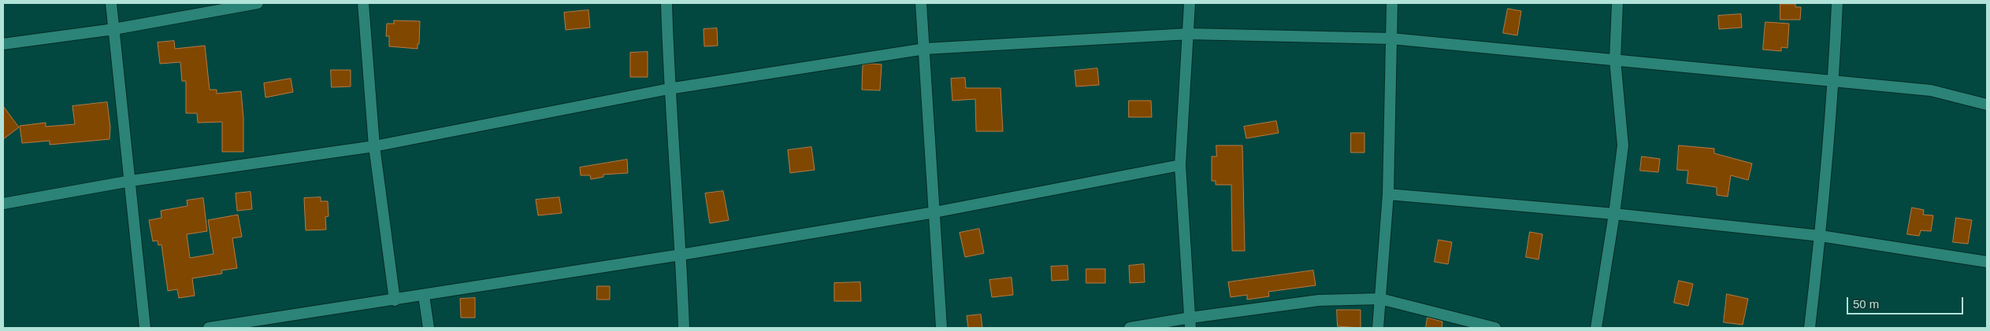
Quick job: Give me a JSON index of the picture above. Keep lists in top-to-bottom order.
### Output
{
  "scale_bar": "50 m"
}
